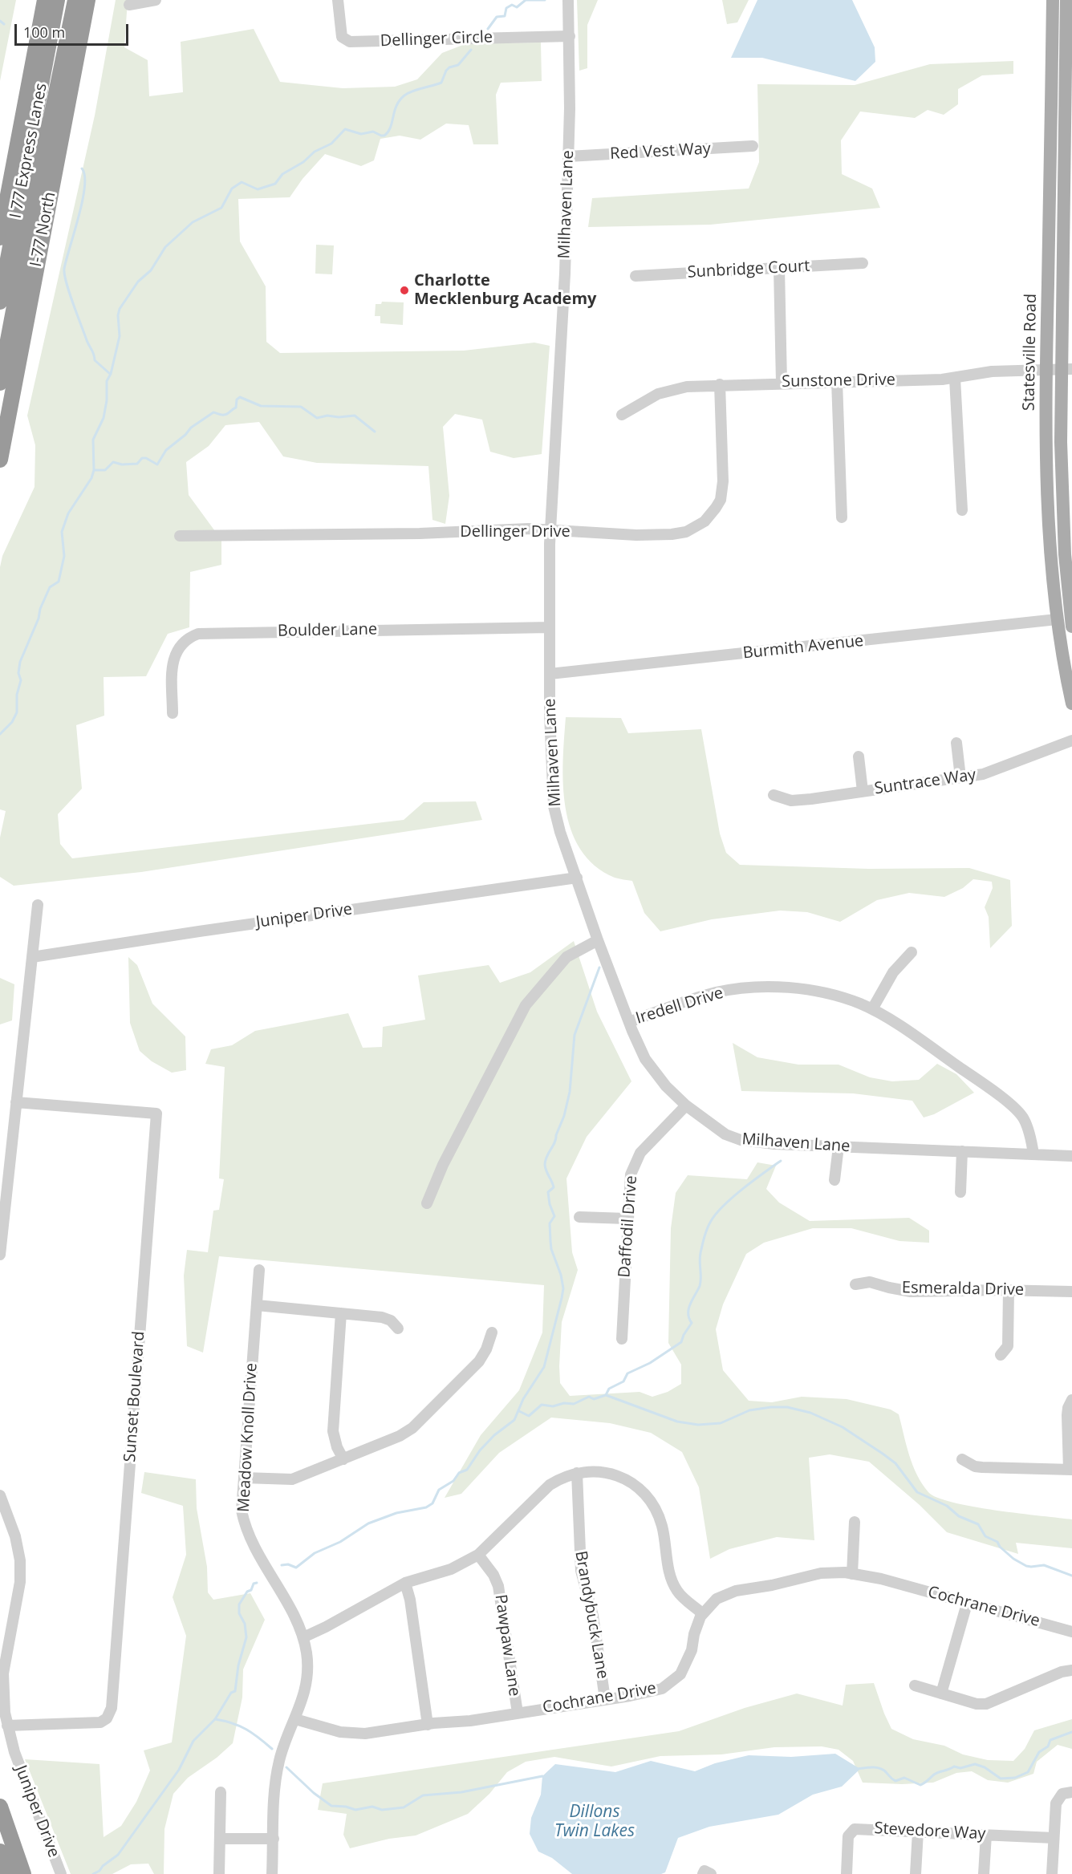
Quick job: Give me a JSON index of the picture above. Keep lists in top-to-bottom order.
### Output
{
  "streets": {
    "highway": ["I 77 Express Lanes", "I-77 North"],
    "main road": ["Statesville Road"],
    "street": [
      "Dellinger Circle",
      "Red Vest Way",
      "Milhaven Lane",
      "Sunbridge Court",
      "Sunstone Drive",
      "Dellinger Drive",
      "Boulder Lane",
      "Burmith Avenue",
      "Suntrace Way",
      "Juniper Drive",
      "Iredell Drive",
      "Daffodil Drive",
      "Esmeralda Drive",
      "Sunset Boulevard",
      "Meadow Knoll Drive",
      "Cochrane Drive",
      "Brandybuck Lane",
      "Pawpaw Lane",
      "Stevedore Way"
    ]
  },
  "crossings": [
    ["Dellinger Circle", "Milhaven Lane"],
    ["Red Vest Way", "Milhaven Lane"],
    ["Milhaven Lane", "Dellinger Drive"],
    ["Milhaven Lane", "Boulder Lane"],
    ["Milhaven Lane", "Burmith Avenue"],
    ["Milhaven Lane", "Juniper Drive"],
    ["Milhaven Lane", "Iredell Drive"],
    ["Milhaven Lane", "Daffodil Drive"],
    ["Statesville Road", "Sunstone Drive"],
    ["Statesville Road", "Burmith Avenue"],
    ["Sunstone Drive", "Dellinger Drive"],
    ["Juniper Drive", "Sunset Boulevard"],
    ["Meadow Knoll Drive", "Cochrane Drive"],
    ["Cochrane Drive", "Brandybuck Lane"],
    ["Cochrane Drive", "Pawpaw Lane"]
  ],
  "water": ["Dillons Twin Lakes"],
  "places": ["Charlotte Mecklenburg Academy"],
  "scale_bar": "100 m"
}
